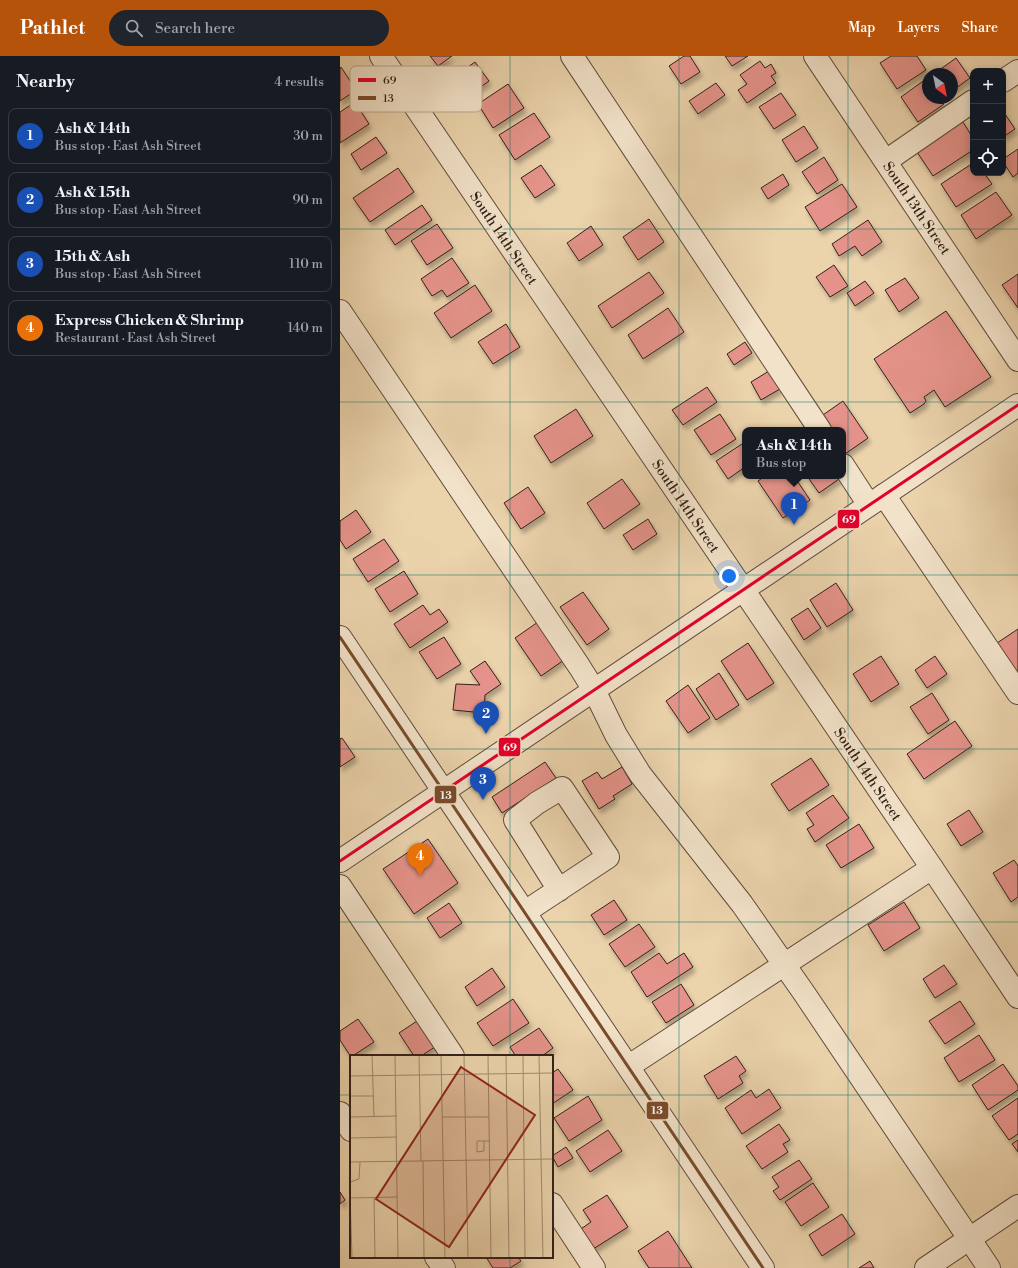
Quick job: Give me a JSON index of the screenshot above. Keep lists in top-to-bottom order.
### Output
{
  "streets": {
    "street": ["South 13th Street", "South 14th Street"]
  },
  "lines": ["transit line 69", "transit line 13"],
  "legend": ["69", "13"],
  "north": "bottom right",
  "page": {
    "header": "Pathlet",
    "search": "Search here",
    "nav": ["Map", "Layers", "Share"],
    "heading": ["Nearby", "4 results"],
    "map_buttons": ["+", "−"],
    "list": [
      {
        "mark": "1",
        "name": "Ash & 14th",
        "note": "Bus stop · East Ash Street",
        "value": "30 m"
      },
      {
        "mark": "2",
        "name": "Ash & 15th",
        "note": "Bus stop · East Ash Street",
        "value": "90 m"
      },
      {
        "mark": "3",
        "name": "15th & Ash",
        "note": "Bus stop · East Ash Street",
        "value": "110 m"
      },
      {
        "mark": "4",
        "name": "Express Chicken & Shrimp",
        "note": "Restaurant · East Ash Street",
        "value": "140 m"
      }
    ],
    "popup": ["Ash & 14th", "Bus stop"],
    "pins": [
      "1",
      "2",
      "3",
      "4"
    ]
  }
}
